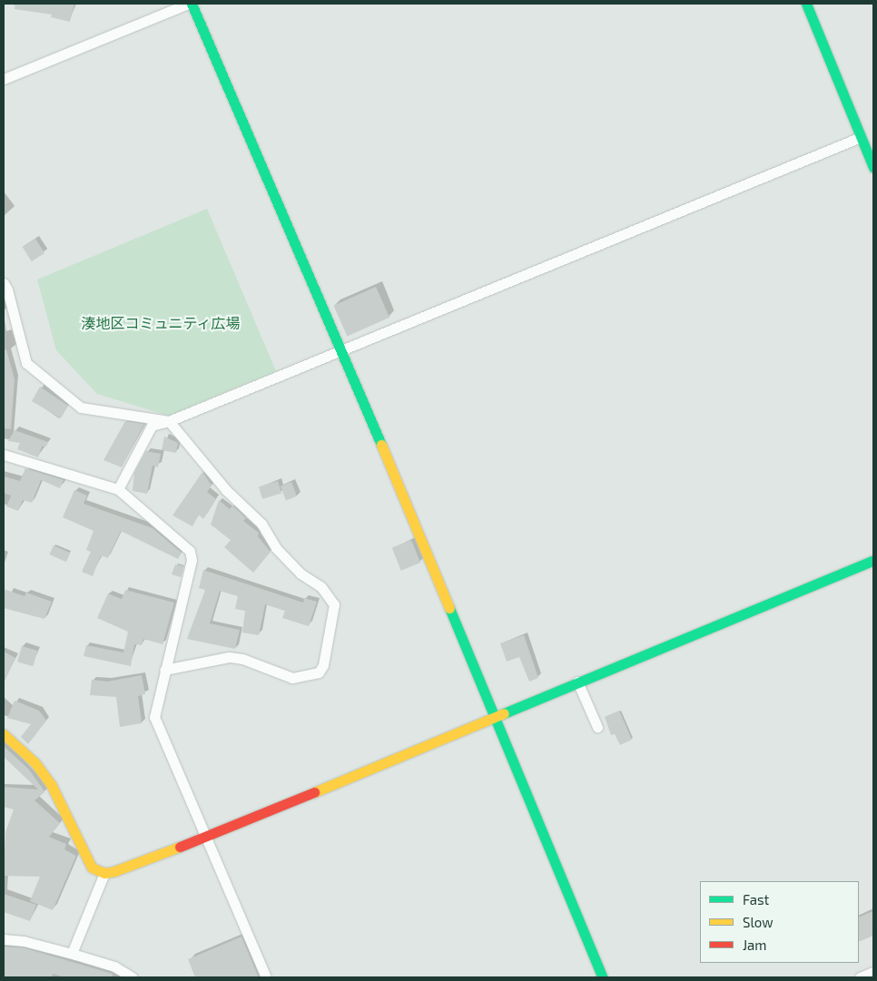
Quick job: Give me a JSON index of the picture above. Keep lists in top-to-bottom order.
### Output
{
  "parks": ["湊地区コミュニティ広場"],
  "legend": ["Fast", "Slow", "Jam"]
}
